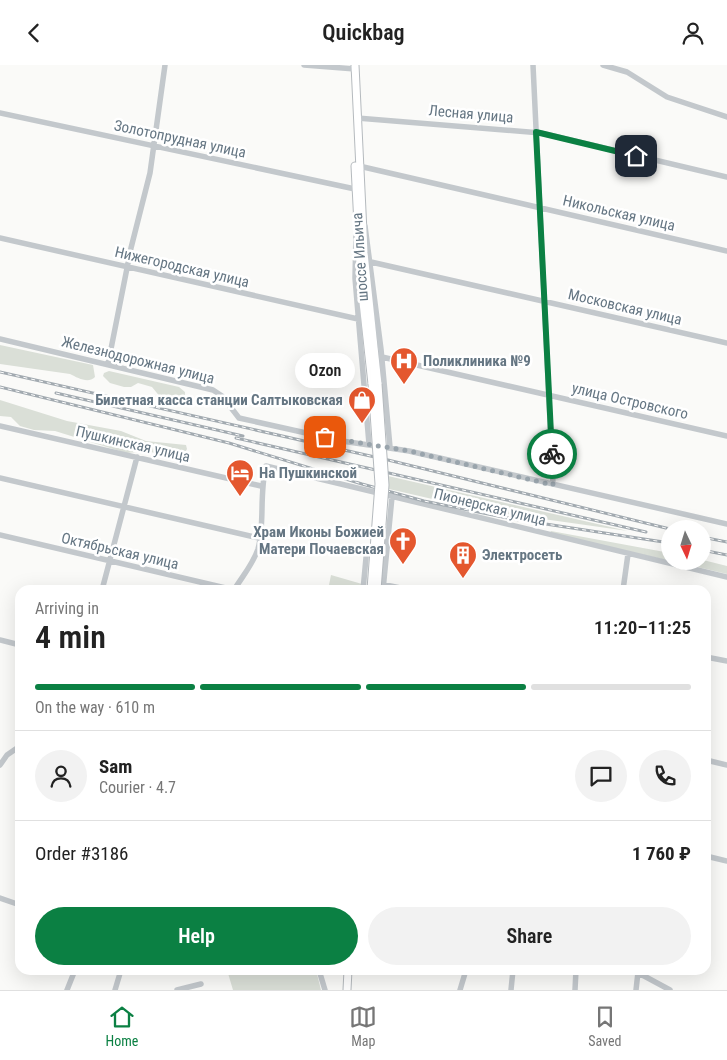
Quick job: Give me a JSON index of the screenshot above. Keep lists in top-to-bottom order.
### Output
{
  "streets": {
    "main road": ["шоссе Ильича"],
    "street": [
      "Лесная улица",
      "Золотопрудная улица",
      "Никольская улица",
      "Нижегородская улица",
      "Московская улица",
      "Железнодорожная улица",
      "улица Островского",
      "Пушкинская улица",
      "Пионерская улица",
      "Октябрьская улица"
    ]
  },
  "crossings": [
    ["Лесная улица", "шоссе Ильича"],
    ["Золотопрудная улица", "шоссе Ильича"],
    ["Никольская улица", "шоссе Ильича"],
    ["Пушкинская улица", "Пионерская улица"]
  ],
  "places": {
    "hospital": ["Поликлиника №9"],
    "shop": ["Билетная касса станции Салтыковская"],
    "other": ["Ozon"],
    "hotel": ["На Пушкинской"],
    "church": ["Храм Иконы Божией Матери Почаевская"],
    "building": ["Электросеть"]
  },
  "north": "bottom",
  "page": {
    "header": "Quickbag",
    "bubble": "Ozon",
    "heading": ["4 min", "Arriving in", "11:20–11:25"],
    "panel": [
      "Sam",
      "Courier · 4.7",
      "Order #3186",
      "1 760 ₽"
    ],
    "bar": "On the way · 610 m",
    "buttons": ["Help", "Share"],
    "tabs": ["Home", "Map", "Saved"]
  }
}
